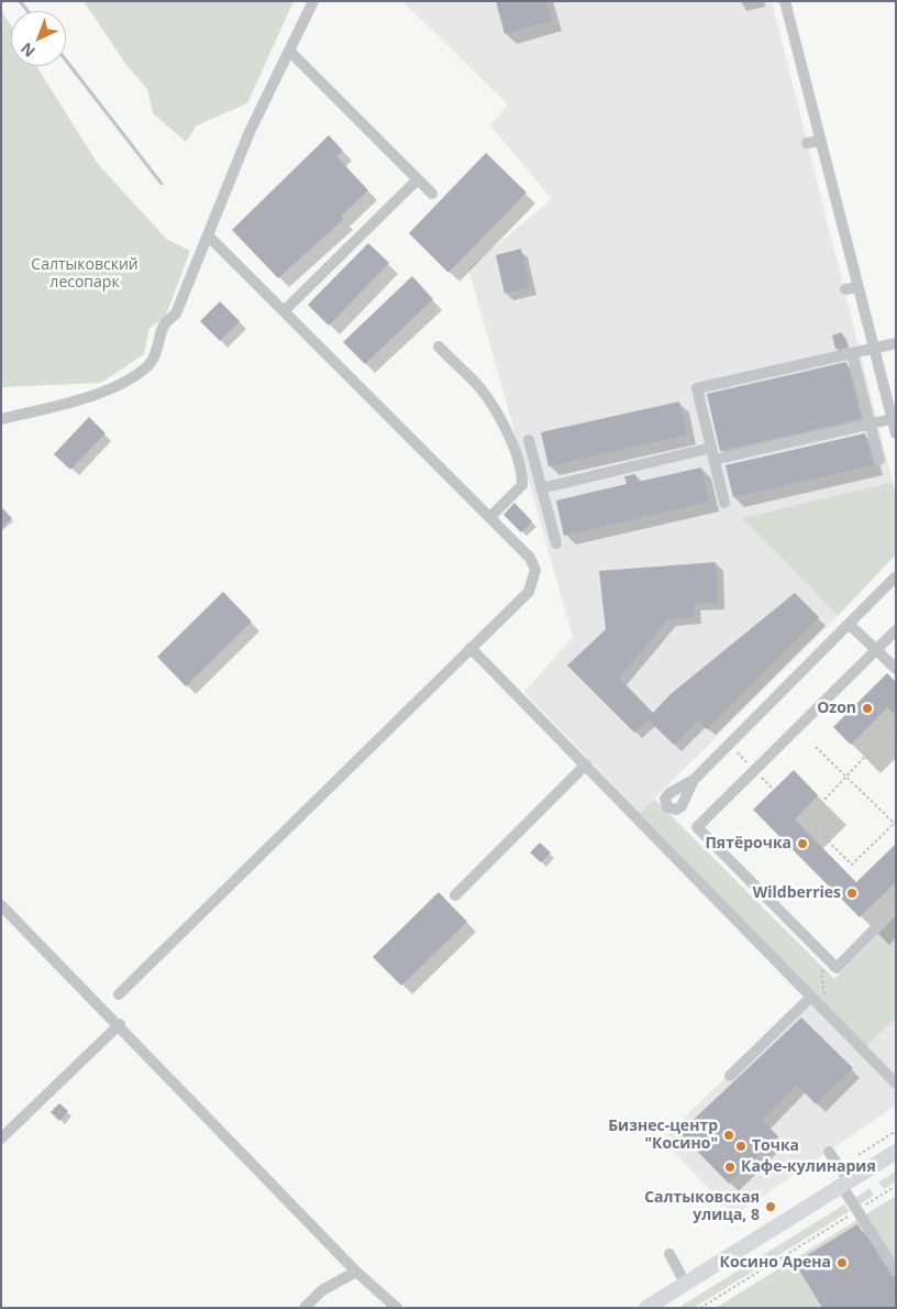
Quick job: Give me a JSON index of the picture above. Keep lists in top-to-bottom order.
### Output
{
  "parks": ["Салтыковский лесопарк"],
  "places": [
    "Ozon",
    "Пятёрочка",
    "Wildberries",
    "Бизнес-центр \"Косино\"",
    "Точка",
    "Кафе-кулинария",
    "Салтыковская улица, 8",
    "Косино Арена"
  ],
  "north": "bottom left"
}
